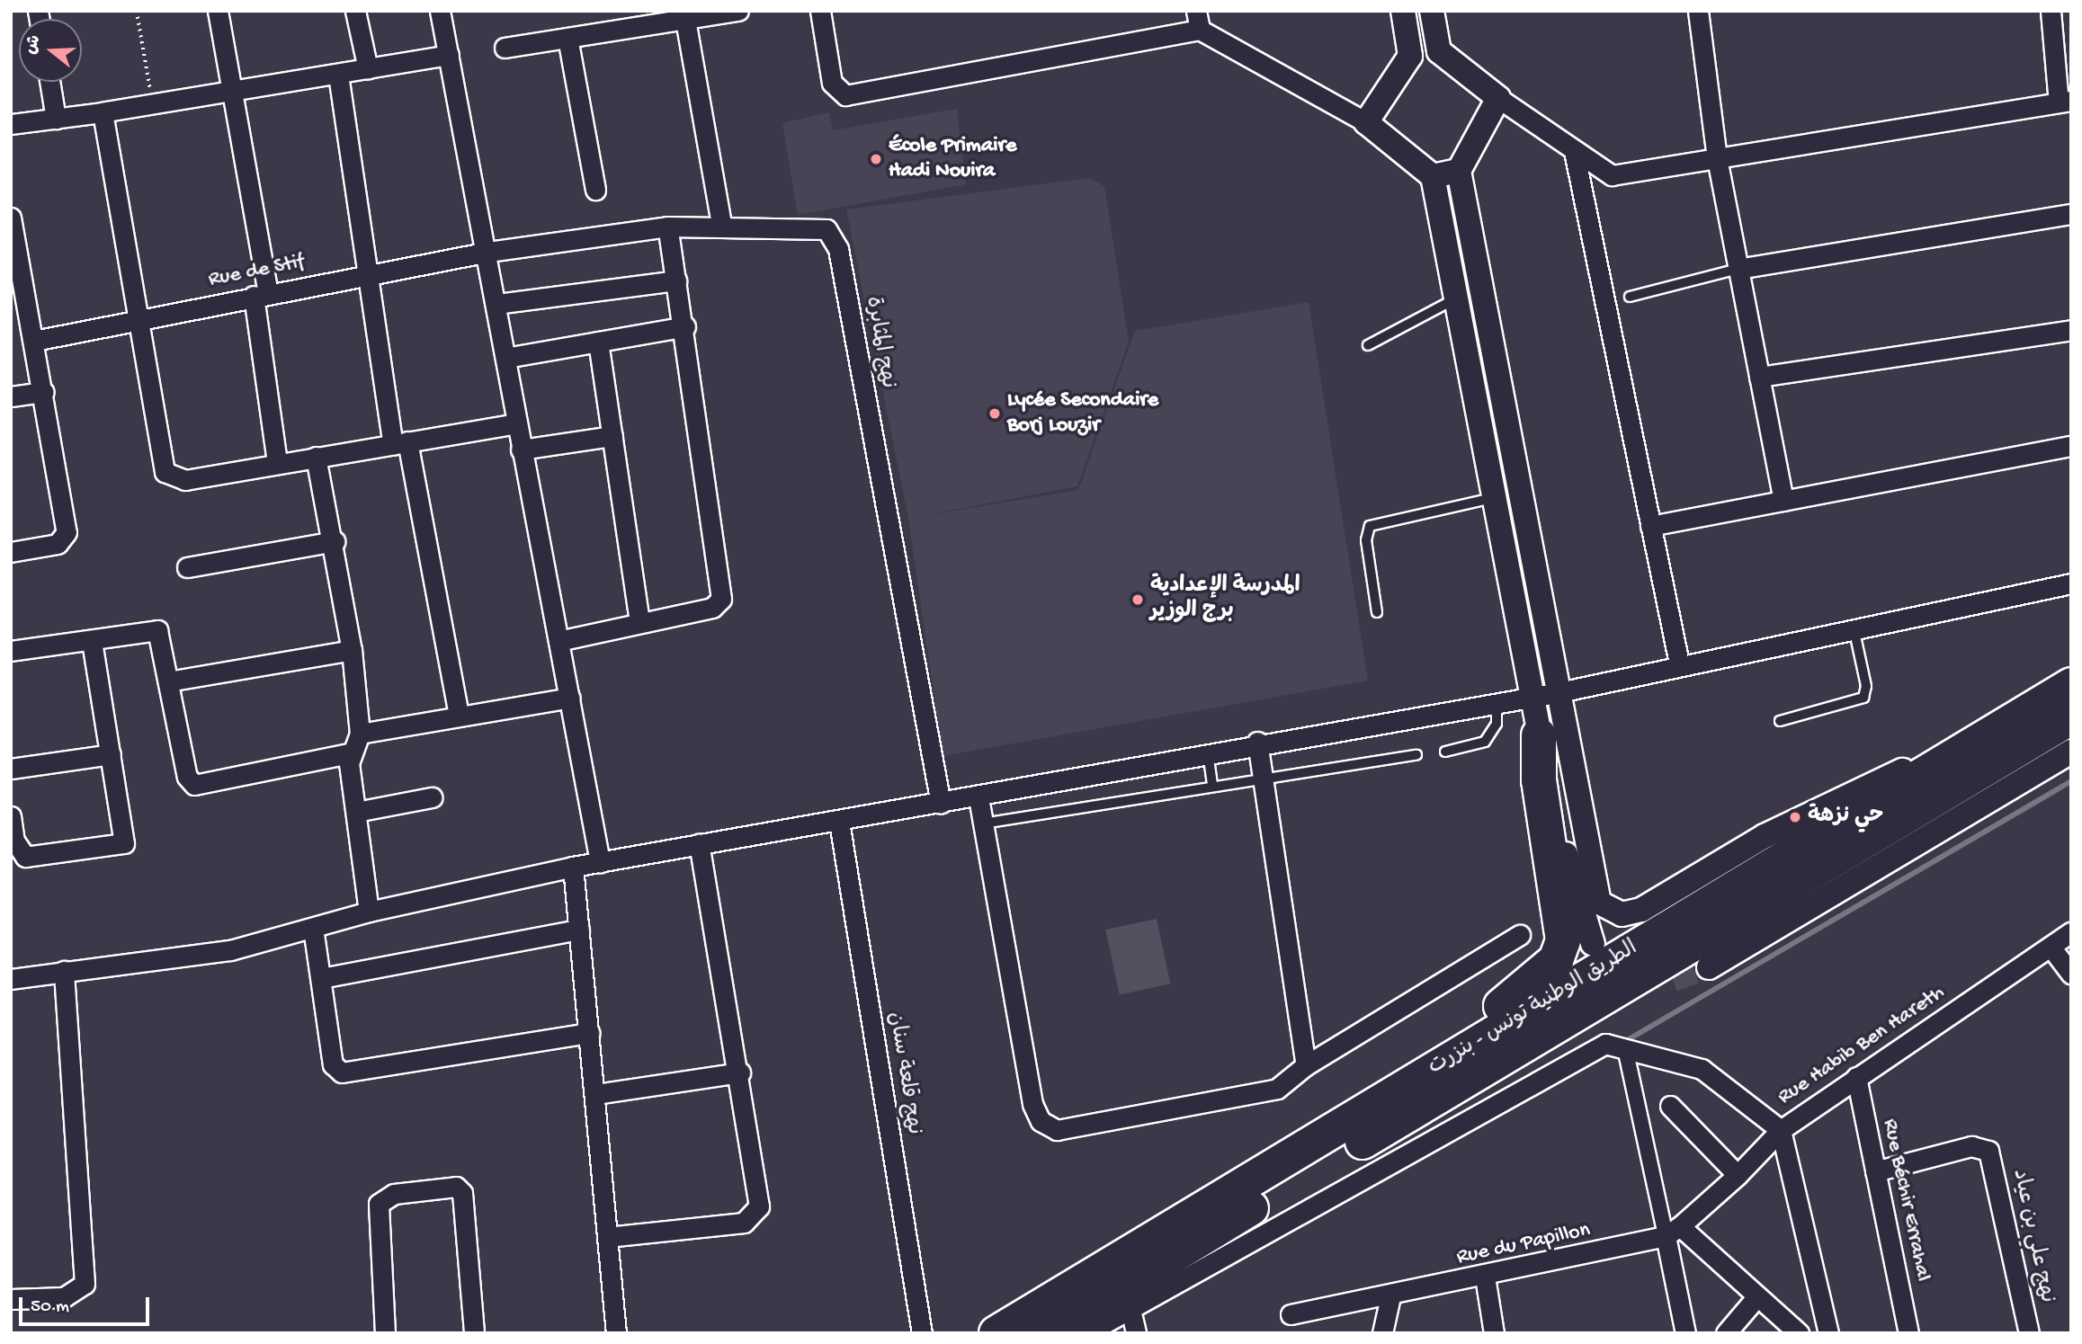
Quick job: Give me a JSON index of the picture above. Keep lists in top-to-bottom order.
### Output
{
  "streets": {
    "highway": ["الطريق الوطنية تونس - بنزرت"],
    "street": [
      "Rue de Stif",
      "نهج المثابرة",
      "Rue Habib Ben Hareth",
      "نهج قلعة سنان",
      "Rue Béchir Errahal",
      "نهج علي بن عياد",
      "Rue du Papillon"
    ]
  },
  "crossings": [
    ["Rue de Stif", "نهج المثابرة"],
    ["Rue Habib Ben Hareth", "Rue Béchir Errahal"],
    ["Rue Béchir Errahal", "نهج علي بن عياد"]
  ],
  "places": [
    "École Primaire Hadi Nouira",
    "Lycée Secondaire Borj Louzir",
    "المدرسة الإعدادية برج الوزير",
    "حي نزهة"
  ],
  "scale_bar": "50 m",
  "north": "left"
}
